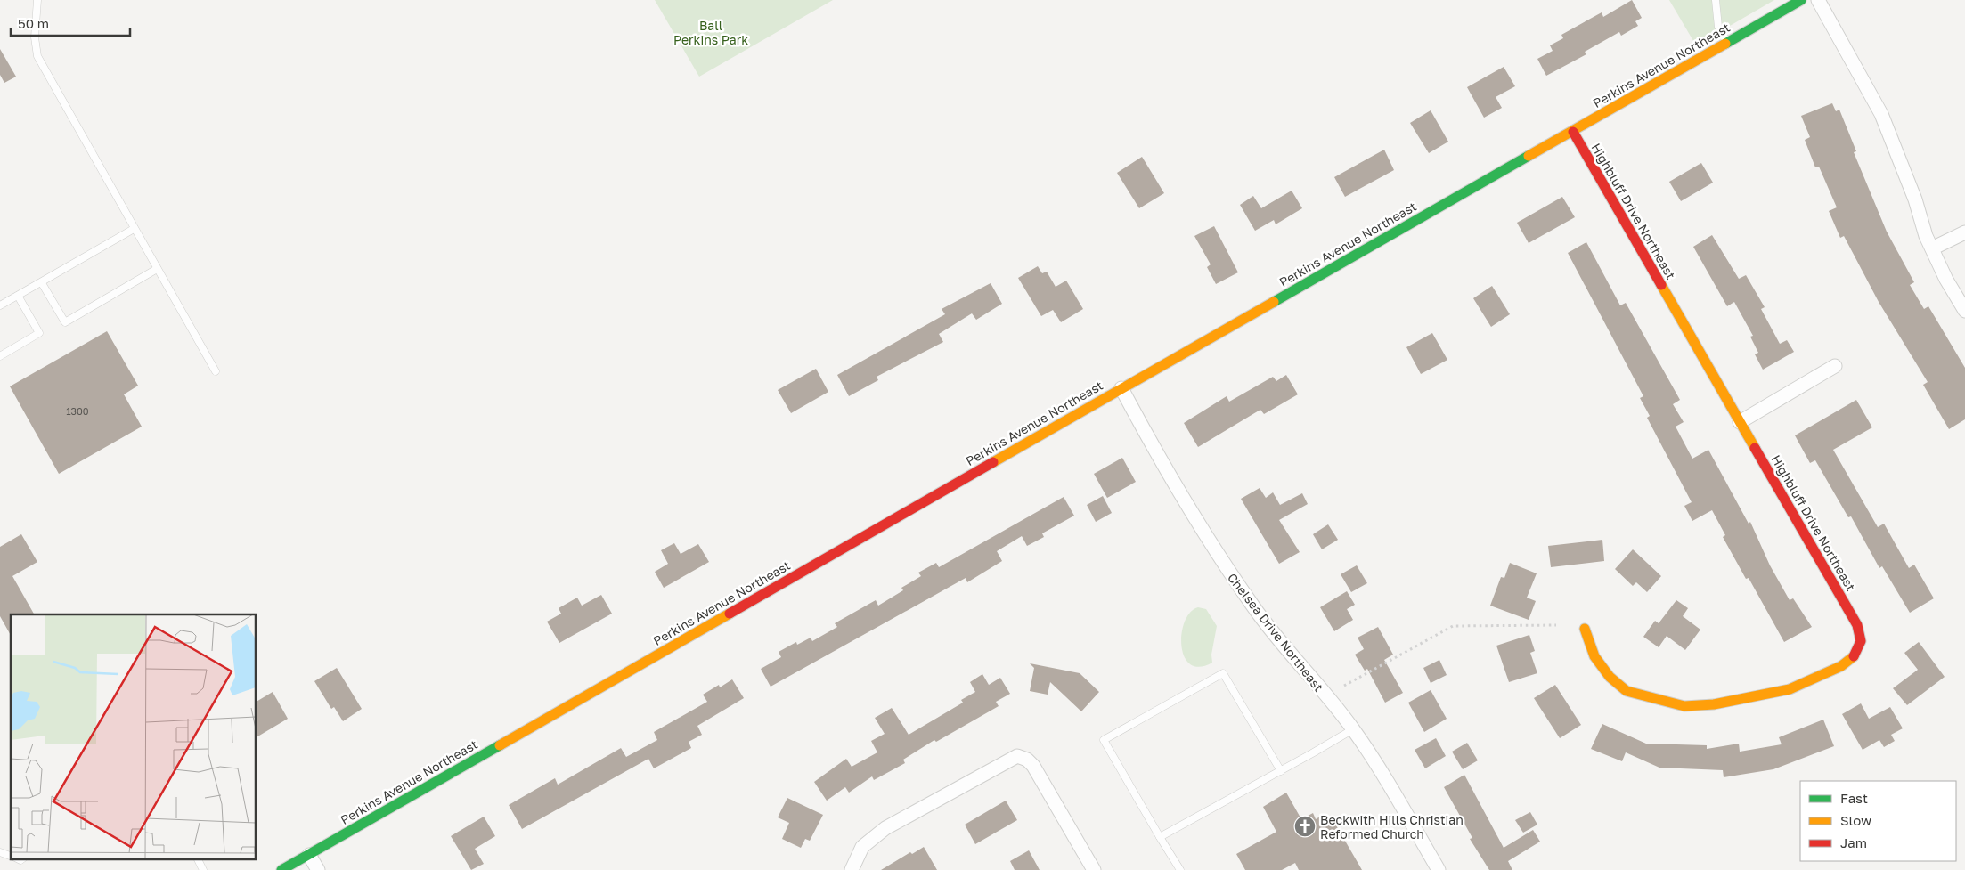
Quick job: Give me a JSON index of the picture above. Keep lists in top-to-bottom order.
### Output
{
  "streets": {
    "street": ["Perkins Avenue Northeast", "Highbluff Drive Northeast", "Chelsea Drive Northeast"]
  },
  "crossings": [
    ["Perkins Avenue Northeast", "Highbluff Drive Northeast"],
    ["Perkins Avenue Northeast", "Chelsea Drive Northeast"]
  ],
  "parks": ["Ball Perkins Park"],
  "places": {
    "church": ["Beckwith Hills Christian Reformed Church"]
  },
  "house_numbers": ["1300"],
  "legend": ["Fast", "Slow", "Jam"],
  "scale_bar": "50 m"
}
